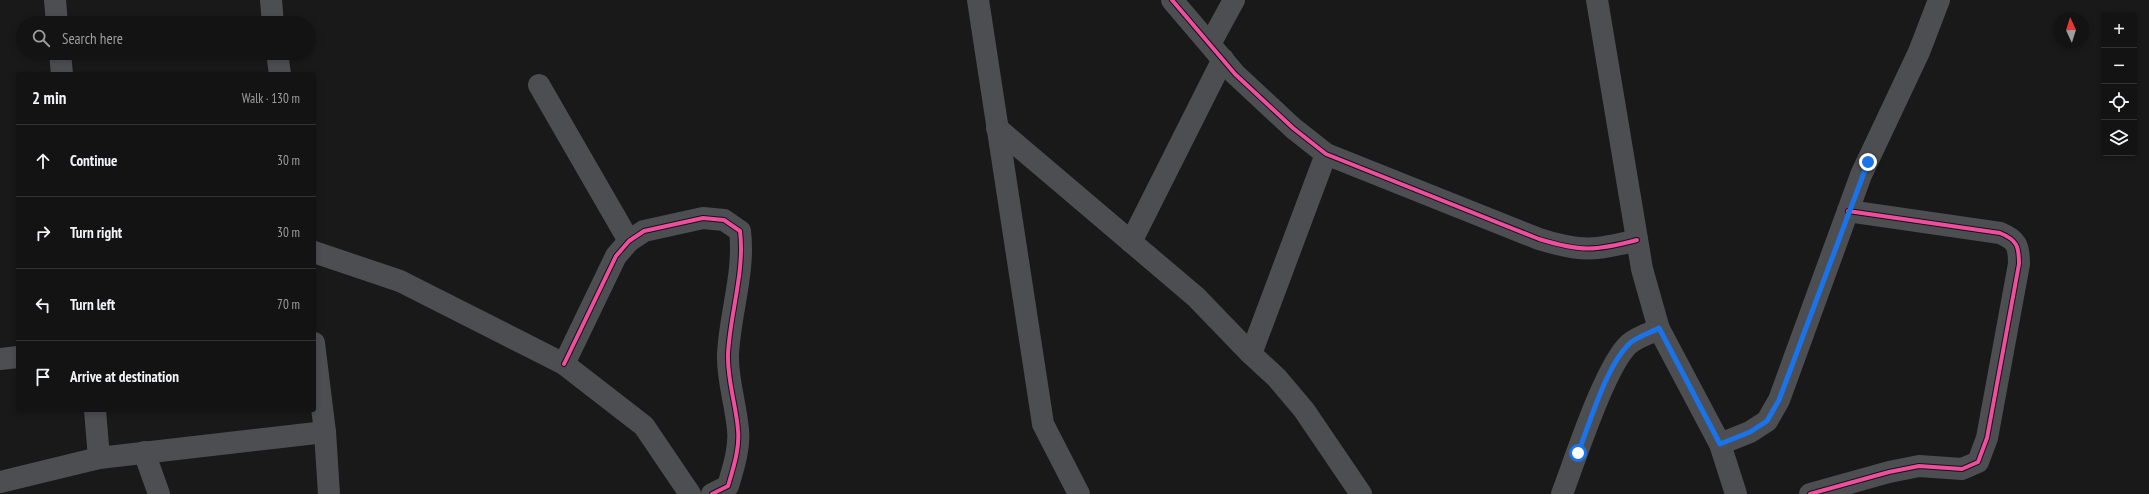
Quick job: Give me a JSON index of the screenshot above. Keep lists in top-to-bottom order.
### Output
{
  "north": "top",
  "page": {
    "map_buttons": ["+", "−"],
    "search": "Search here",
    "heading": ["2 min", "Walk · 130 m"],
    "list": [
      ["Continue", "30 m"],
      ["Turn right", "30 m"],
      ["Turn left", "70 m"],
      "Arrive at destination"
    ]
  }
}
